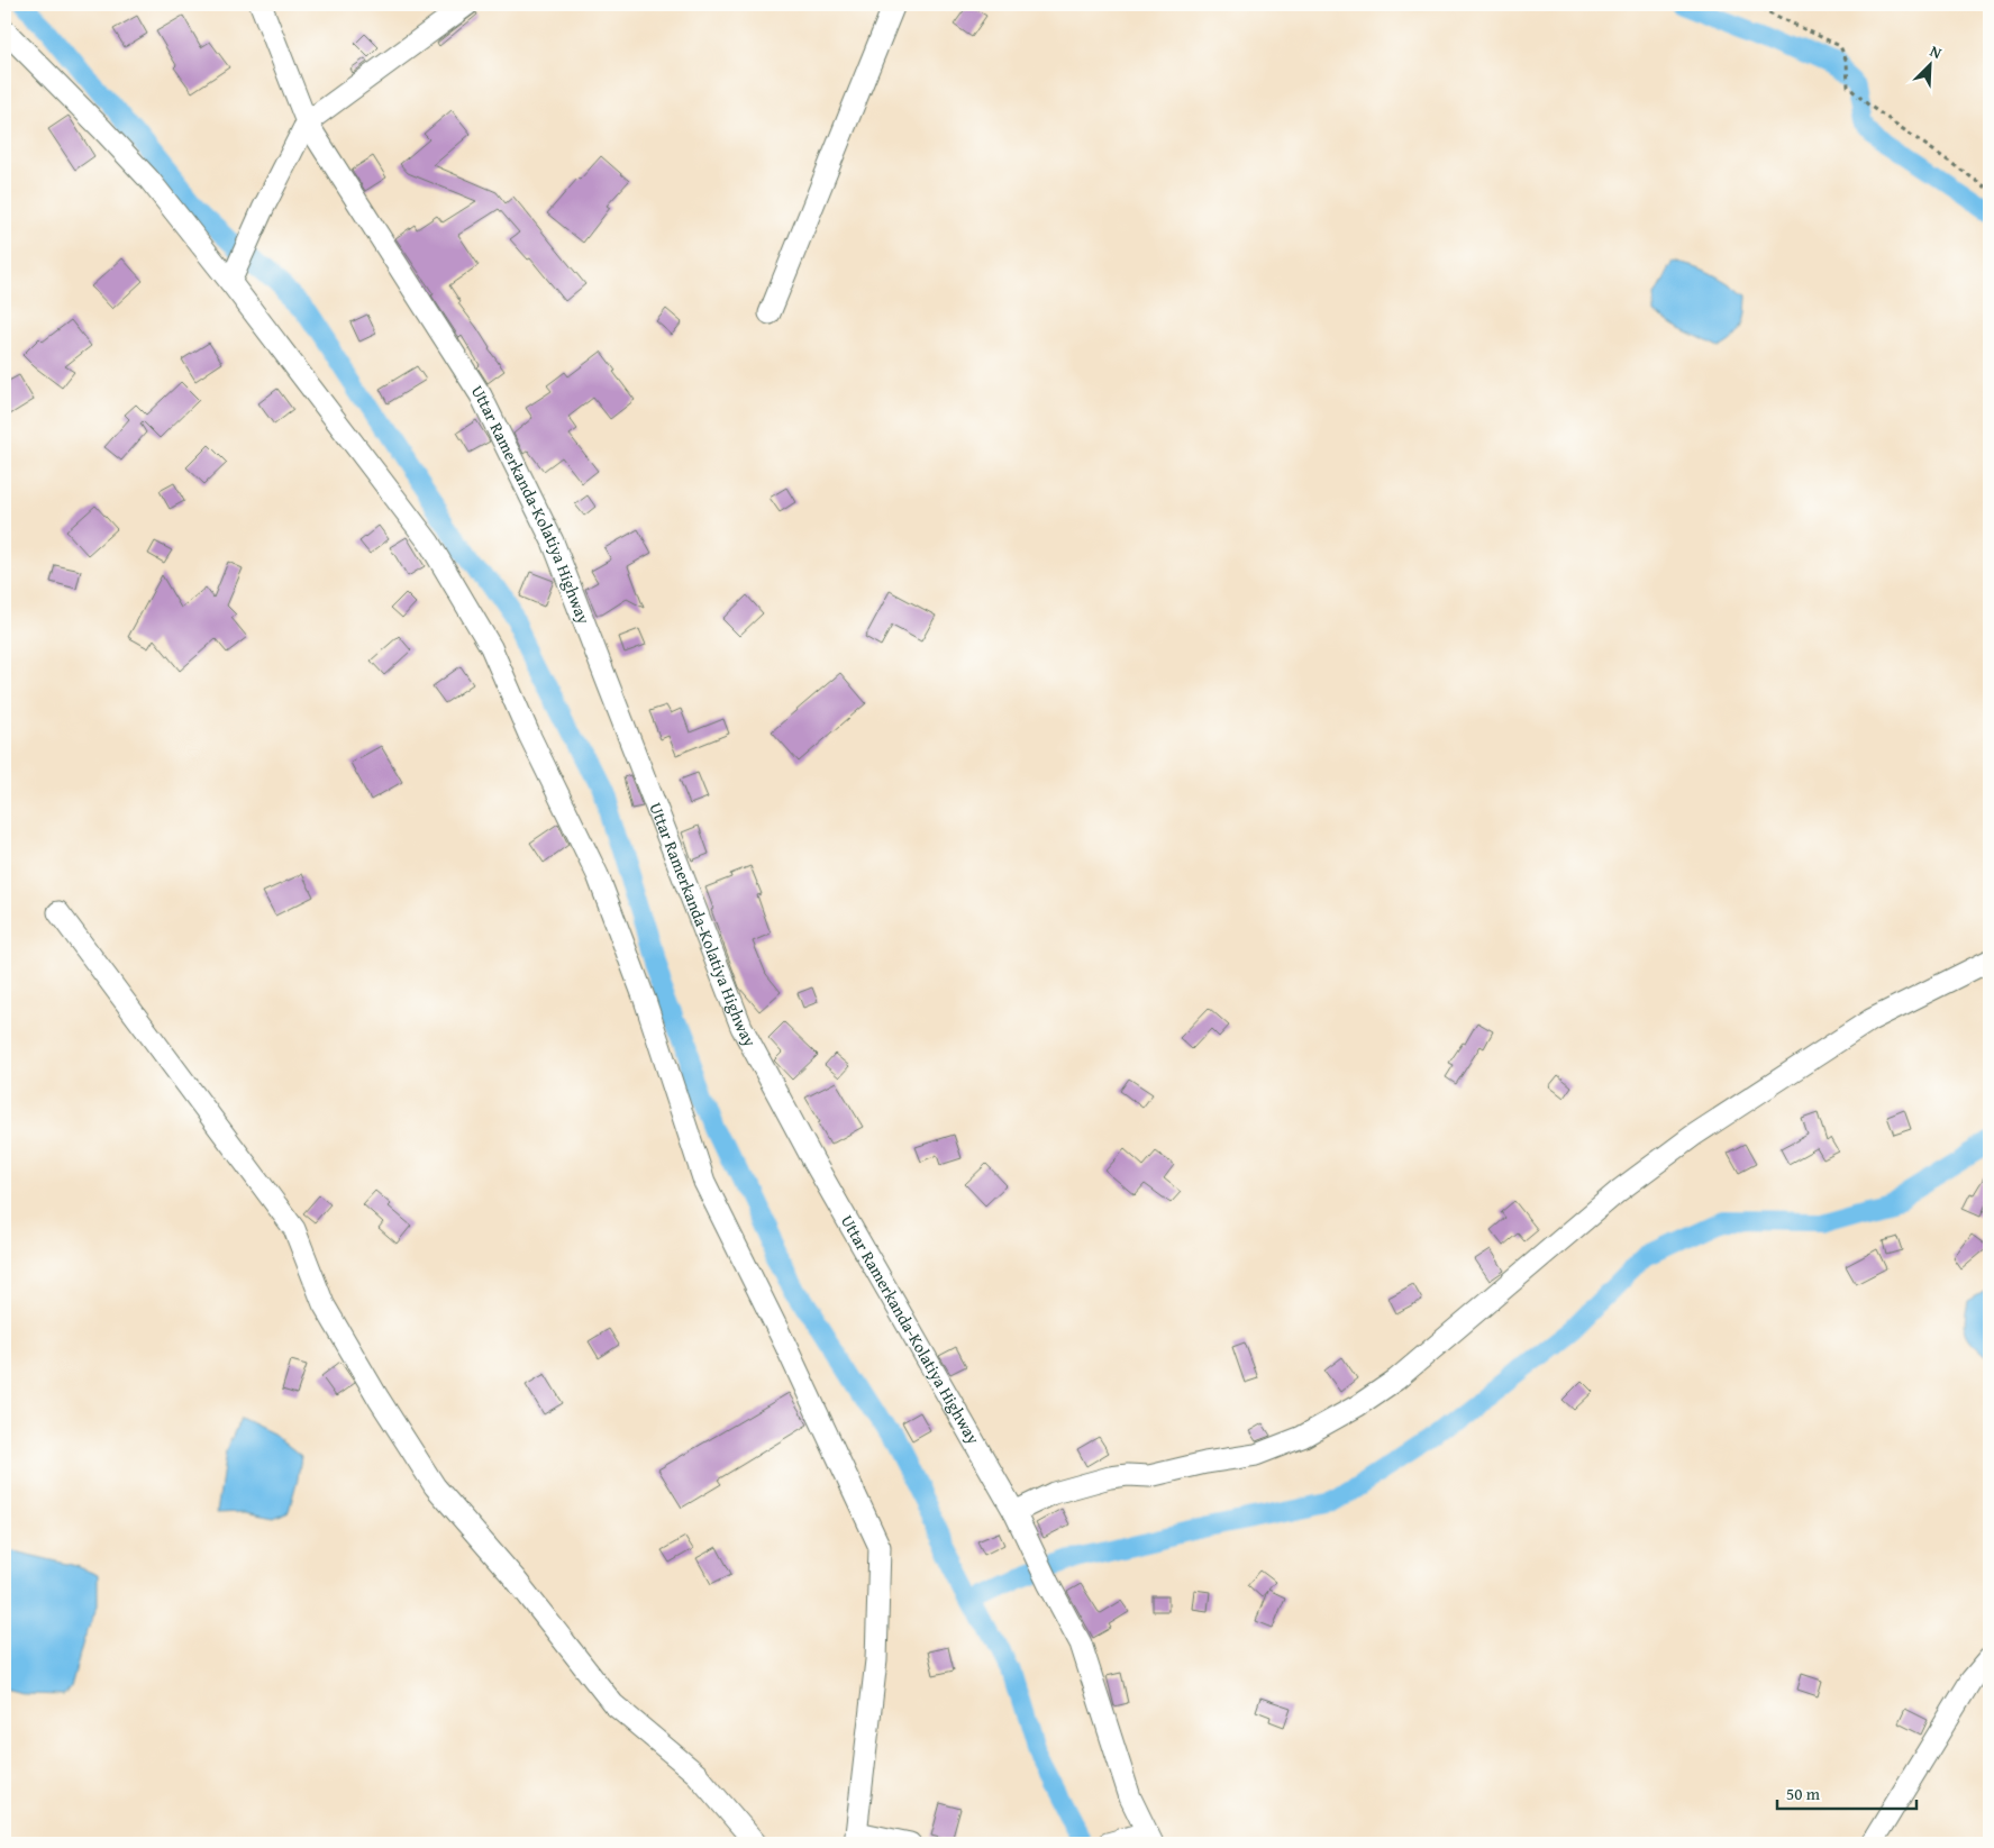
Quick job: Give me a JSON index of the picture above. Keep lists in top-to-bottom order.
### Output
{
  "streets": {
    "street": ["Uttar Ramerkanda-Kolatiya Highway"]
  },
  "scale_bar": "50 m",
  "north": "top right"
}
